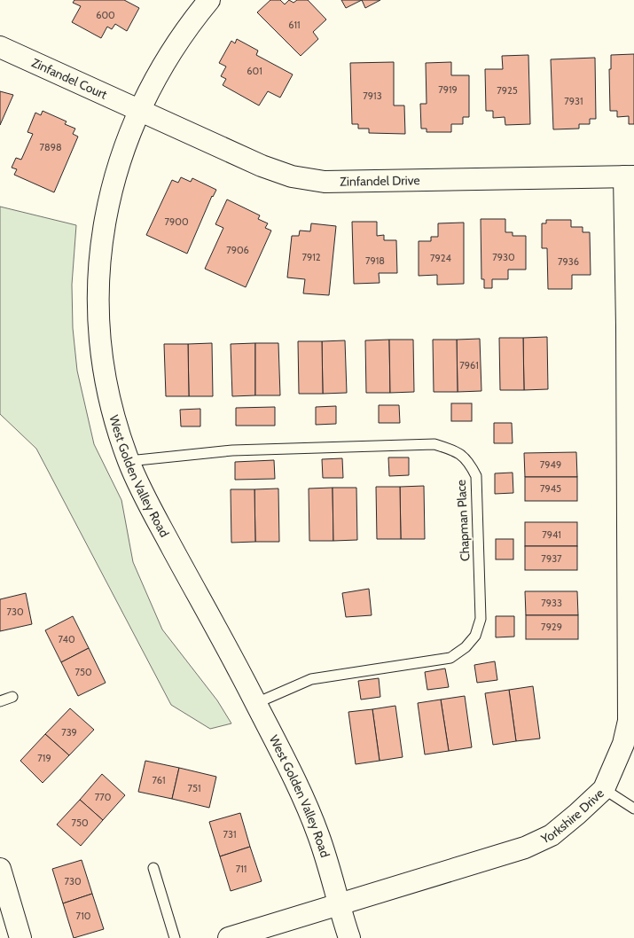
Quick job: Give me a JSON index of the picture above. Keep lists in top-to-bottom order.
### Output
{
  "streets": {
    "street": [
      "Zinfandel Court",
      "Zinfandel Drive",
      "West Golden Valley Road",
      "Yorkshire Drive"
    ],
    "lane": ["Chapman Place"]
  },
  "crossings": [
    ["Zinfandel Court", "Zinfandel Drive"],
    ["Zinfandel Court", "West Golden Valley Road"],
    ["Zinfandel Drive", "West Golden Valley Road"],
    ["Zinfandel Drive", "Yorkshire Drive"],
    ["West Golden Valley Road", "Chapman Place"],
    ["West Golden Valley Road", "Yorkshire Drive"]
  ],
  "house_numbers": [
    "600",
    "611",
    "601",
    "7919",
    "7925",
    "7913",
    "7931",
    "7898",
    "7900",
    "7906",
    "7912",
    "7930",
    "7924",
    "7918",
    "7936",
    "7961",
    "7949",
    "7945",
    "7941",
    "7937",
    "7933",
    "730",
    "7929",
    "740",
    "750",
    "739",
    "719",
    "761",
    "751",
    "770",
    "750",
    "731",
    "711",
    "730",
    "710"
  ]
}
